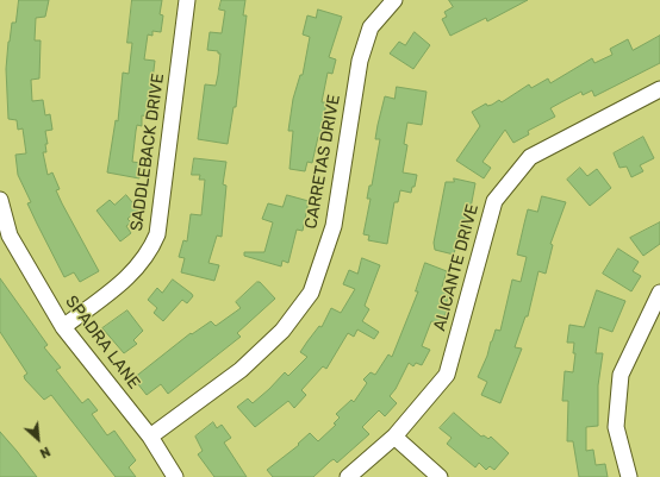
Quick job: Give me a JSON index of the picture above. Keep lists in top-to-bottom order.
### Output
{
  "streets": {
    "street": [
      "SADDLEBACK DRIVE",
      "CARRETAS DRIVE",
      "ALICANTE DRIVE",
      "SPADRA LANE"
    ]
  },
  "crossings": [
    ["SADDLEBACK DRIVE", "SPADRA LANE"],
    ["CARRETAS DRIVE", "SPADRA LANE"]
  ],
  "north": "bottom right"
}
